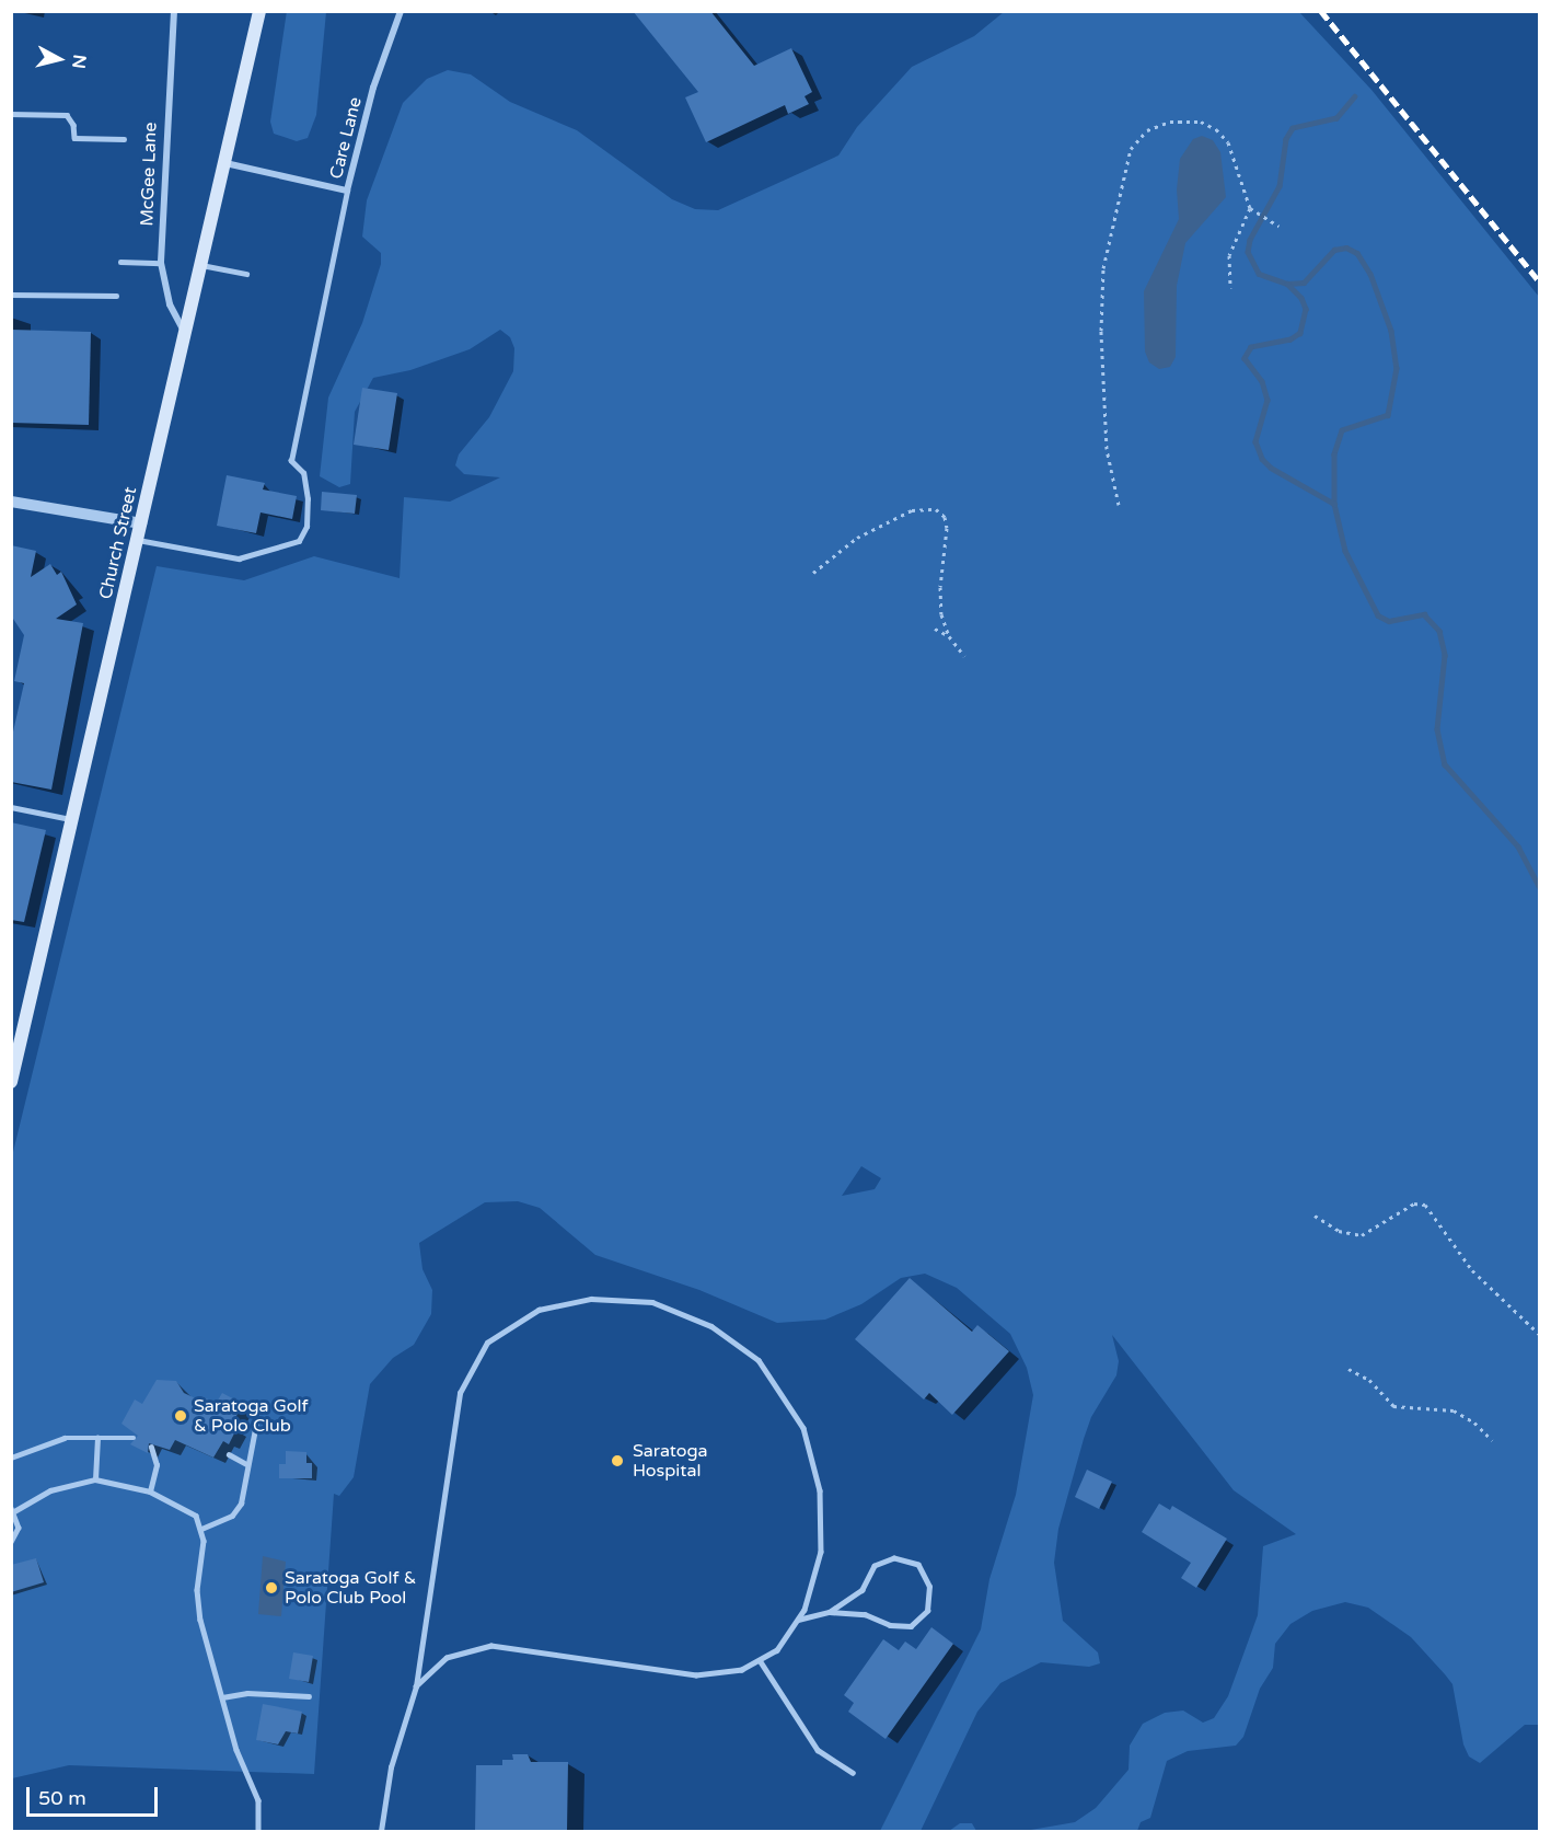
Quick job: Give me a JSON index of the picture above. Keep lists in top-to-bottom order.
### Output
{
  "streets": {
    "main road": ["Church Street"],
    "street": ["Care Lane", "McGee Lane"]
  },
  "crossings": [
    ["Care Lane", "Church Street"],
    ["McGee Lane", "Church Street"]
  ],
  "places": ["Saratoga Golf & Polo Club", "Saratoga Hospital", "Saratoga Golf & Polo Club Pool"],
  "scale_bar": "50 m",
  "north": "right"
}
